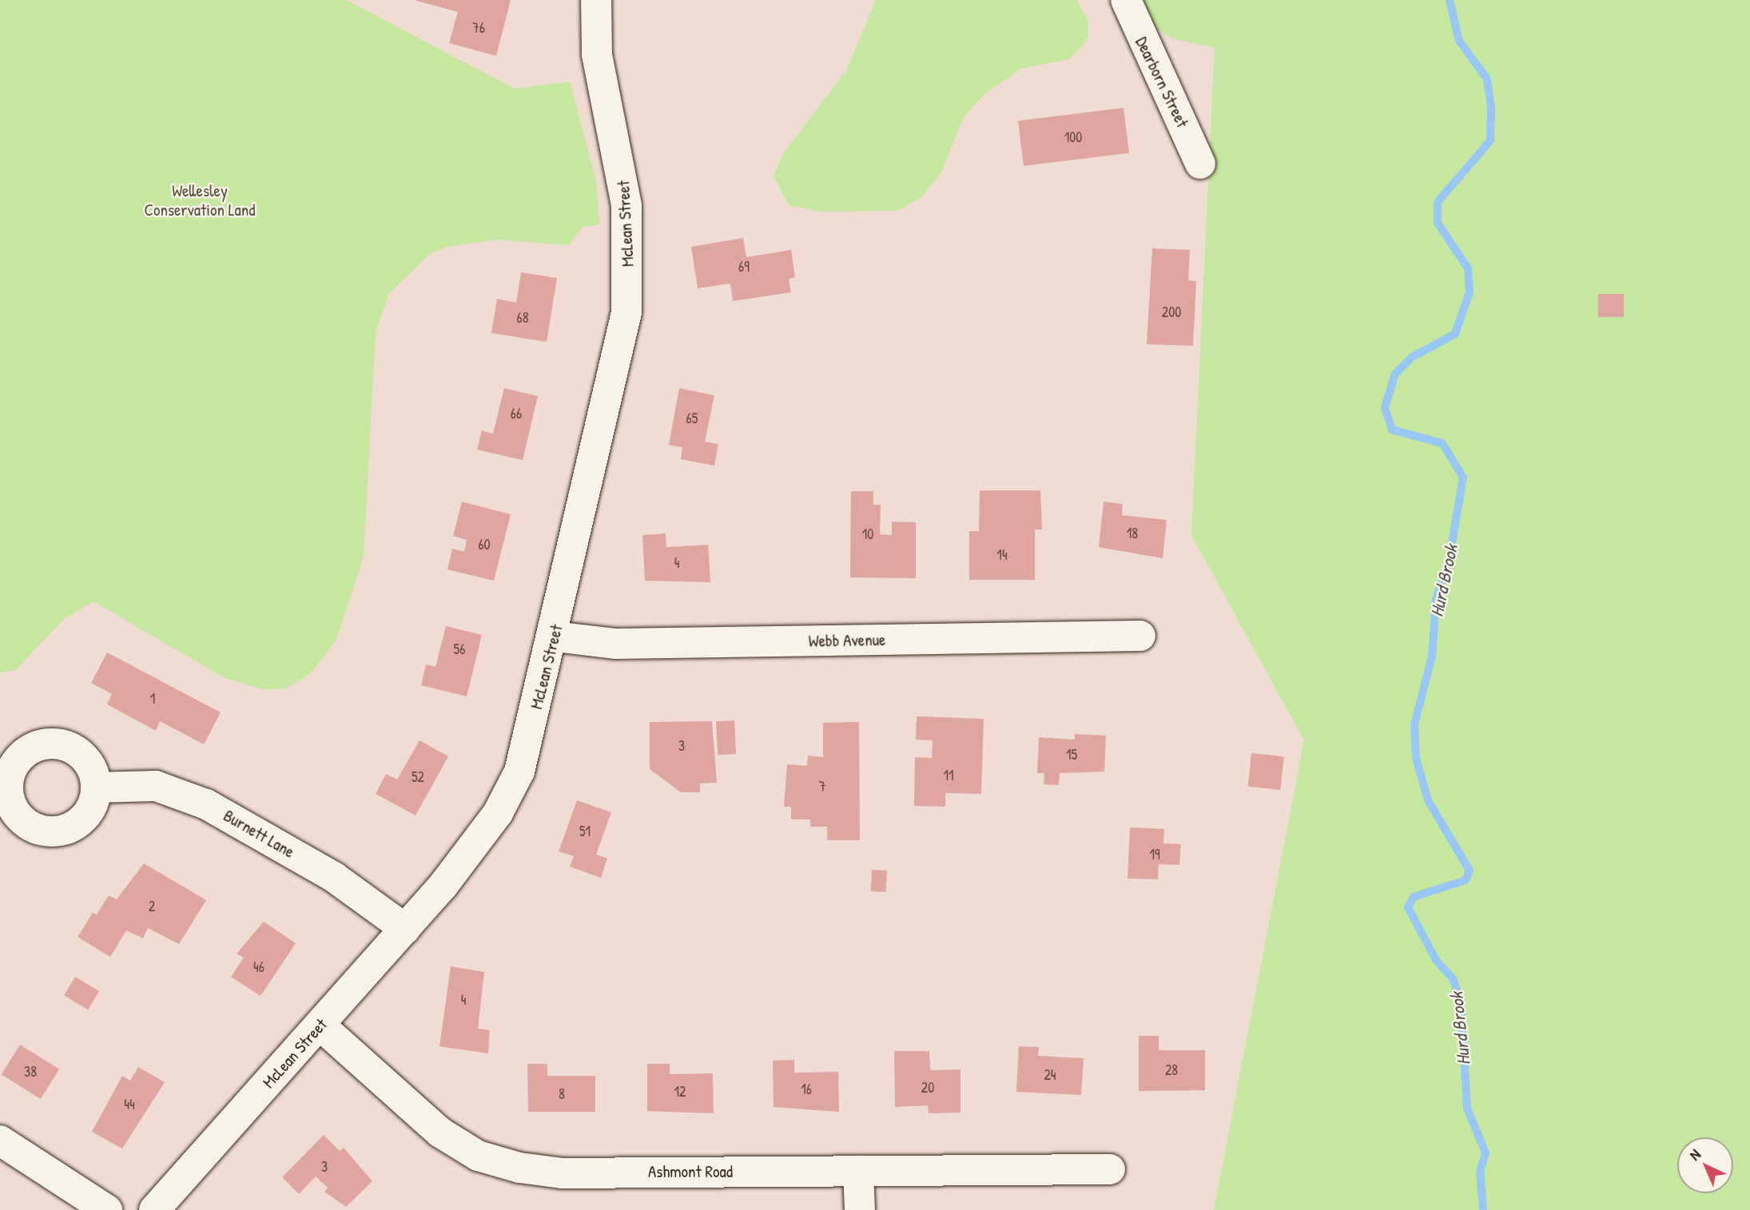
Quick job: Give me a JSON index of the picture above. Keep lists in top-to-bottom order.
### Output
{
  "streets": {
    "street": [
      "Dearborn Street",
      "McLean Street",
      "Webb Avenue",
      "Burnett Lane",
      "Ashmont Road"
    ]
  },
  "crossings": [
    ["McLean Street", "Webb Avenue"],
    ["McLean Street", "Burnett Lane"],
    ["McLean Street", "Ashmont Road"]
  ],
  "water": ["Hurd Brook"],
  "parks": ["Wellesley Conservation Land"],
  "house_numbers": [
    "76",
    "100",
    "69",
    "200",
    "68",
    "66",
    "65",
    "18",
    "10",
    "60",
    "14",
    "4",
    "56",
    "1",
    "3",
    "15",
    "11",
    "52",
    "7",
    "51",
    "19",
    "2",
    "46",
    "4",
    "28",
    "38",
    "24",
    "20",
    "16",
    "12",
    "8",
    "44",
    "3"
  ],
  "north": "top left"
}
